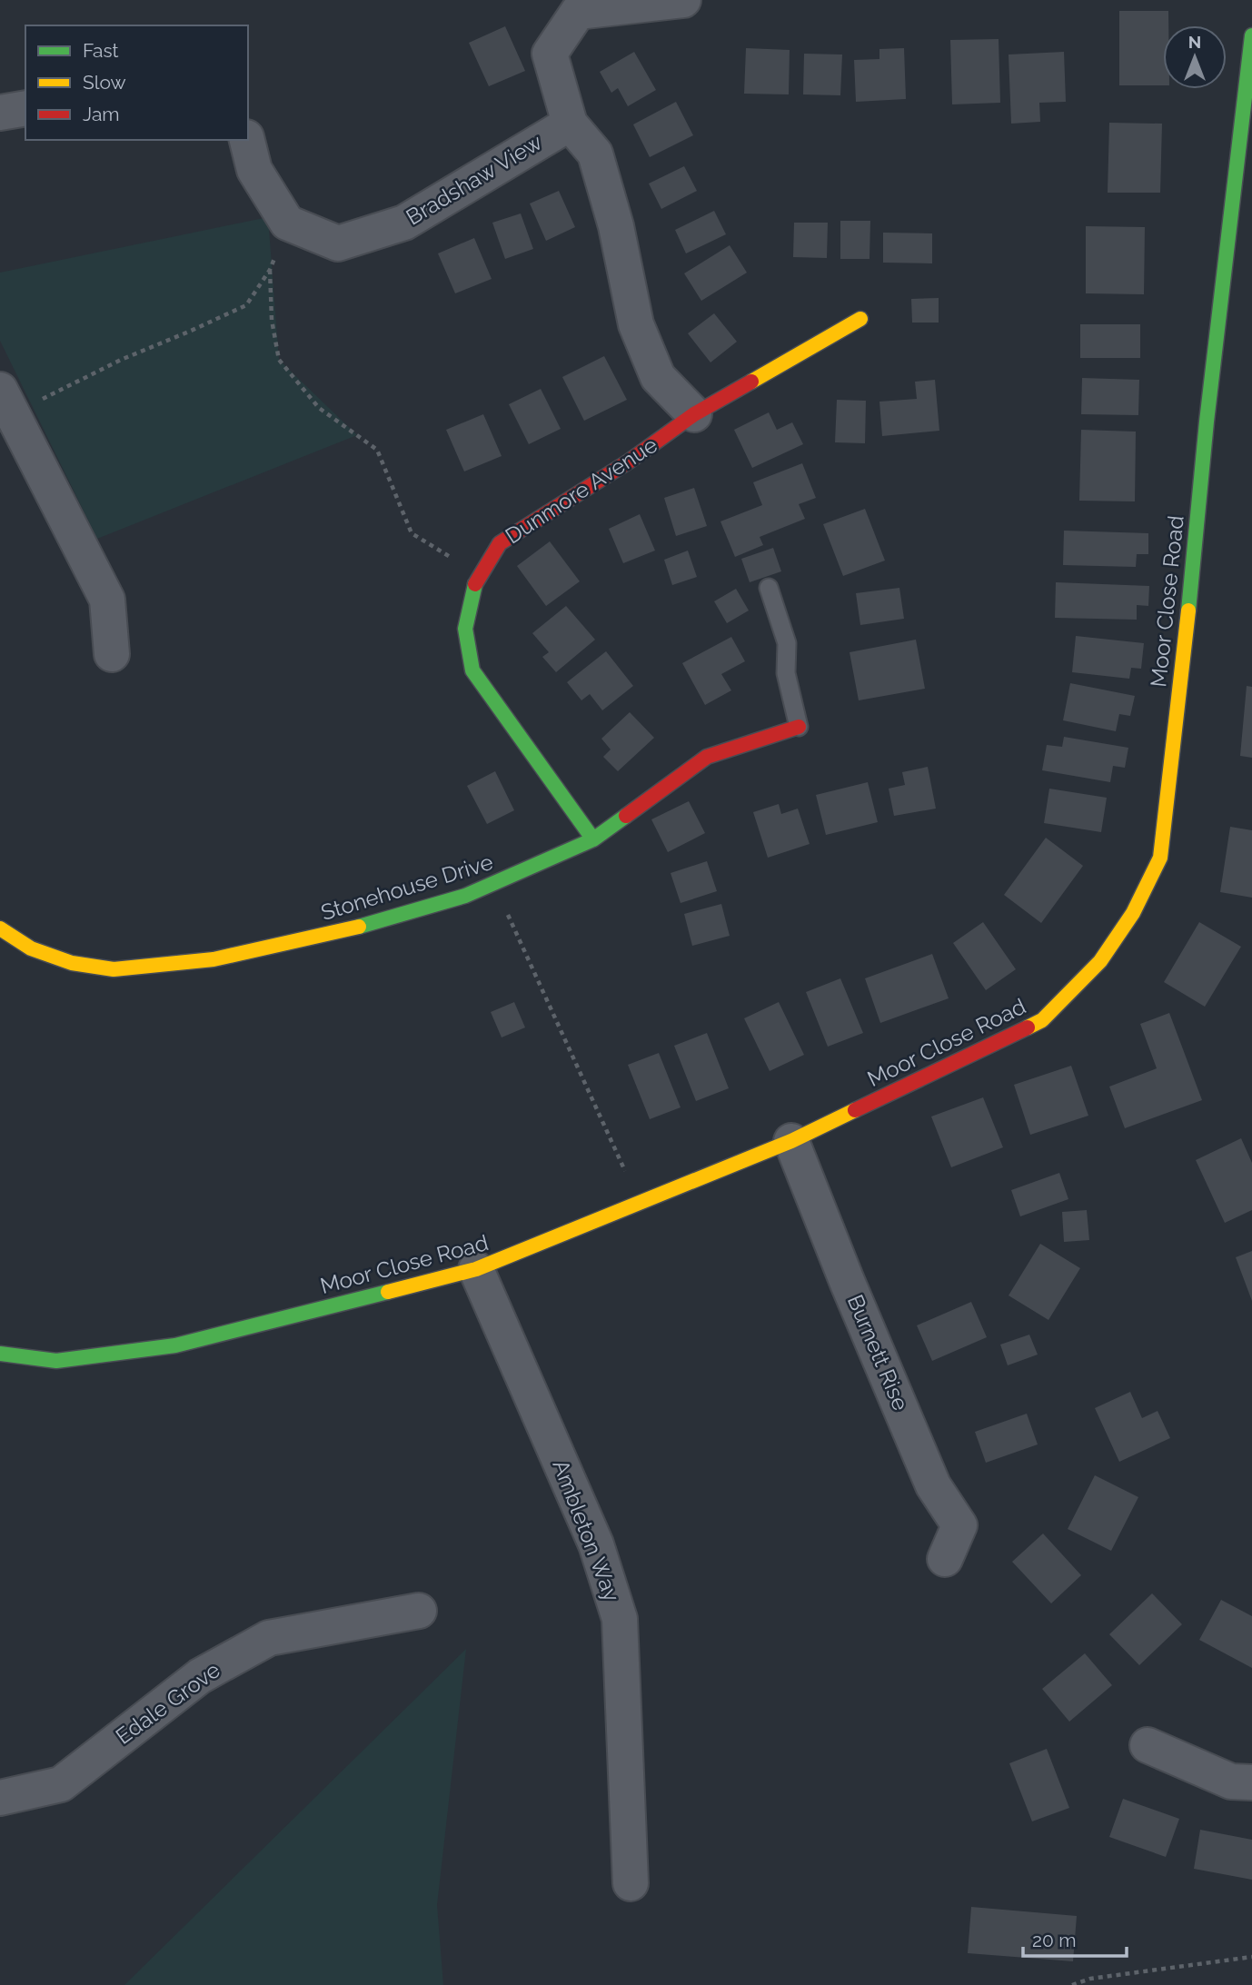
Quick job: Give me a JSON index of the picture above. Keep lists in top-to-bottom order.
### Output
{
  "streets": {
    "street": [
      "Bradshaw View",
      "Dunmore Avenue",
      "Moor Close Road",
      "Stonehouse Drive",
      "Burnett Rise",
      "Ambleton Way",
      "Edale Grove"
    ]
  },
  "crossings": [
    ["Dunmore Avenue", "Stonehouse Drive"],
    ["Moor Close Road", "Burnett Rise"],
    ["Moor Close Road", "Ambleton Way"]
  ],
  "legend": ["Fast", "Slow", "Jam"],
  "scale_bar": "20 m",
  "north": "top"
}
